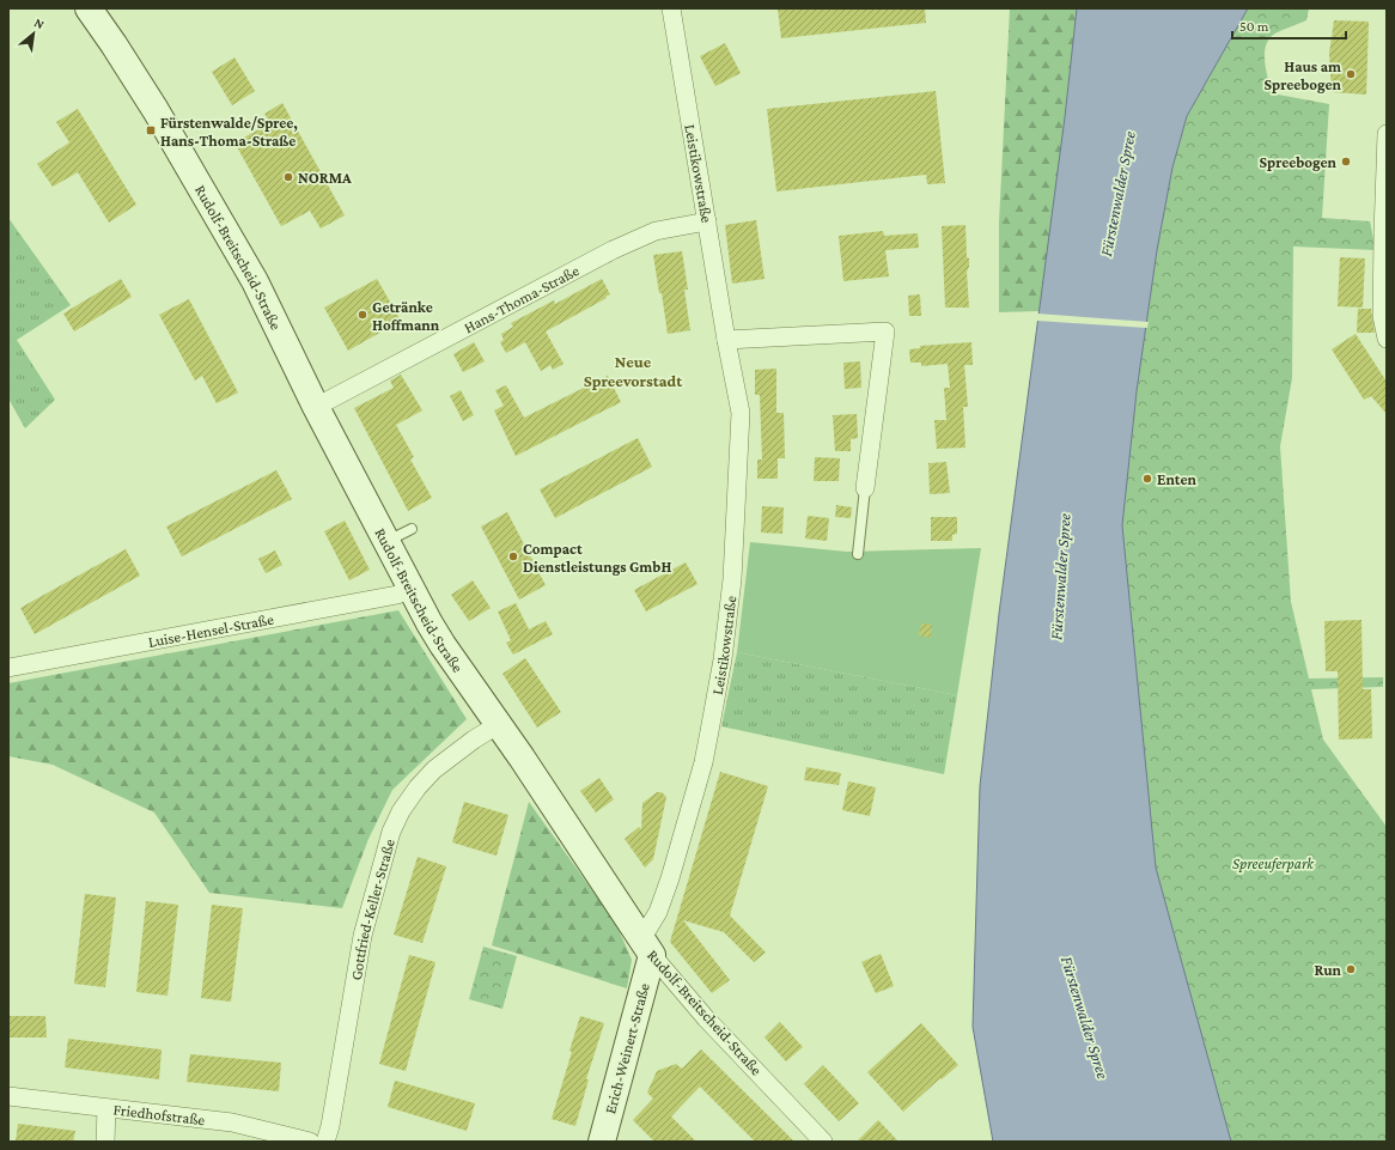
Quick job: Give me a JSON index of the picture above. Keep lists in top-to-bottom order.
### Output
{
  "streets": {
    "main road": ["Rudolf-Breitscheid-Straße", "Erich-Weinert-Straße"],
    "street": [
      "Leistikowstraße",
      "Hans-Thoma-Straße",
      "Luise-Hensel-Straße",
      "Gottfried-Keller-Straße",
      "Friedhofstraße"
    ]
  },
  "crossings": [
    ["Leistikowstraße", "Rudolf-Breitscheid-Straße"],
    ["Leistikowstraße", "Hans-Thoma-Straße"],
    ["Leistikowstraße", "Erich-Weinert-Straße"],
    ["Rudolf-Breitscheid-Straße", "Hans-Thoma-Straße"],
    ["Rudolf-Breitscheid-Straße", "Luise-Hensel-Straße"],
    ["Rudolf-Breitscheid-Straße", "Gottfried-Keller-Straße"],
    ["Rudolf-Breitscheid-Straße", "Erich-Weinert-Straße"]
  ],
  "districts": ["Neue Spreevorstadt"],
  "water": ["Fürstenwalder Spree"],
  "parks": ["Spreeuferpark"],
  "places": {
    "other": [
      "Haus am Spreebogen",
      "Spreebogen",
      "NORMA",
      "Getränke Hoffmann",
      "Enten",
      "Compact Dienstleistungs GmbH",
      "Run"
    ],
    "transit": ["Fürstenwalde/Spree, Hans-Thoma-Straße"]
  },
  "scale_bar": "50 m",
  "north": "top right"
}
